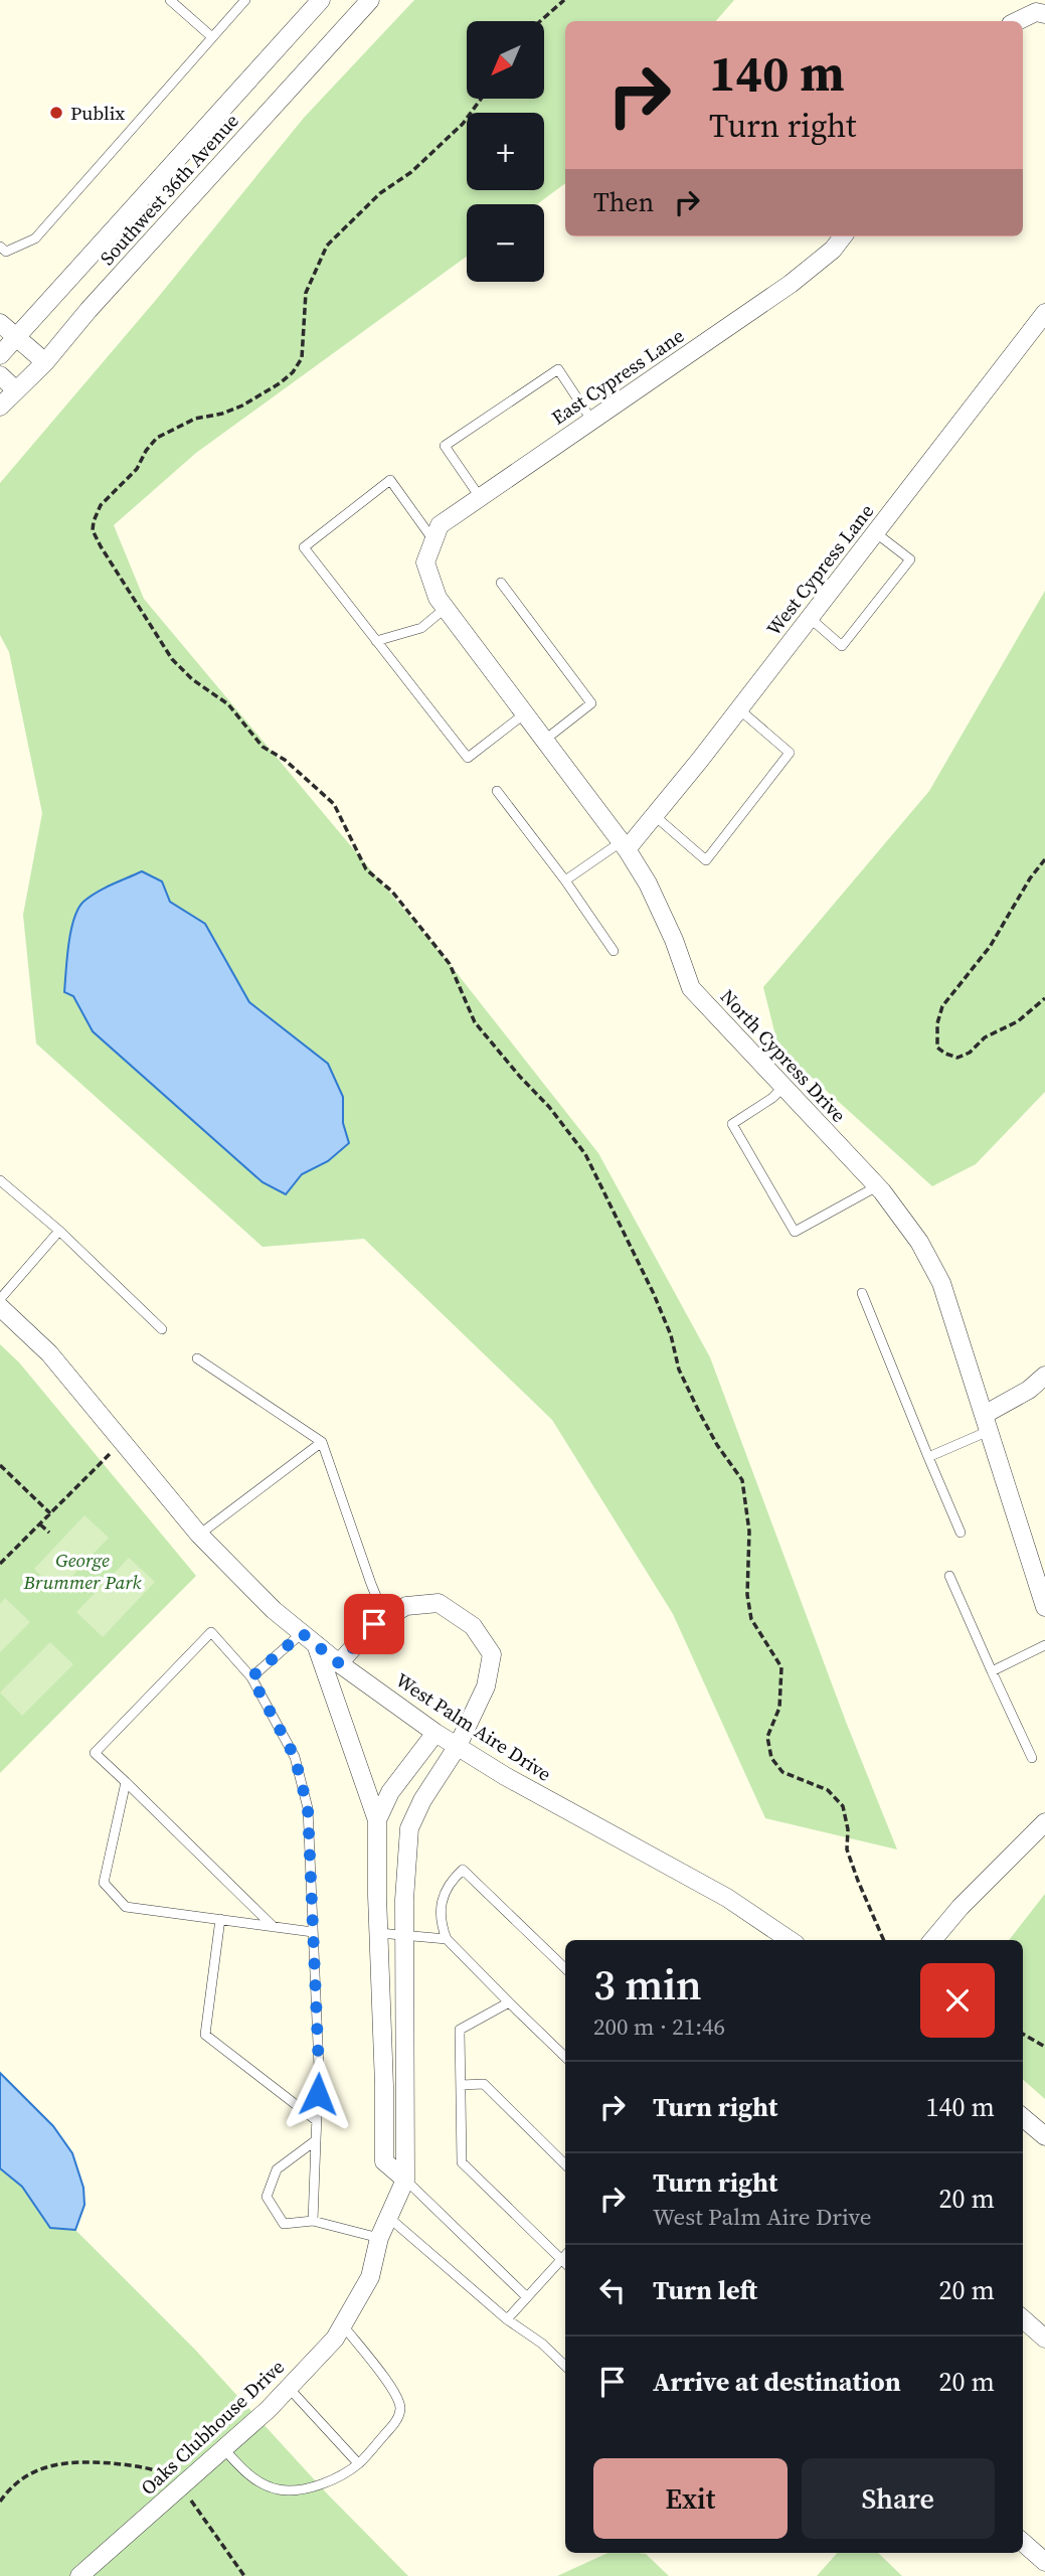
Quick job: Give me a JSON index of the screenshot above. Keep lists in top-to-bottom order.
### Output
{
  "streets": {
    "street": [
      "Southwest 36th Avenue",
      "East Cypress Lane",
      "West Cypress Lane",
      "North Cypress Drive",
      "West Palm Aire Drive",
      "Oaks Clubhouse Drive"
    ]
  },
  "crossings": [
    ["East Cypress Lane", "North Cypress Drive"],
    ["West Cypress Lane", "North Cypress Drive"],
    ["West Palm Aire Drive", "Oaks Clubhouse Drive"]
  ],
  "parks": ["George Brummer Park"],
  "places": ["Publix"],
  "north": "bottom left",
  "page": {
    "map_buttons": ["+", "−"],
    "turn": ["140 m", "Turn right"],
    "then": "Then",
    "heading": ["3 min", "200 m · 21:46"],
    "list": [
      {
        "name": "Turn right",
        "value": "140 m"
      },
      {
        "name": "Turn right",
        "note": "West Palm Aire Drive",
        "value": "20 m"
      },
      {
        "name": "Turn left",
        "value": "20 m"
      },
      {
        "name": "Arrive at destination",
        "value": "20 m"
      }
    ],
    "buttons": ["Exit", "Share"]
  }
}
